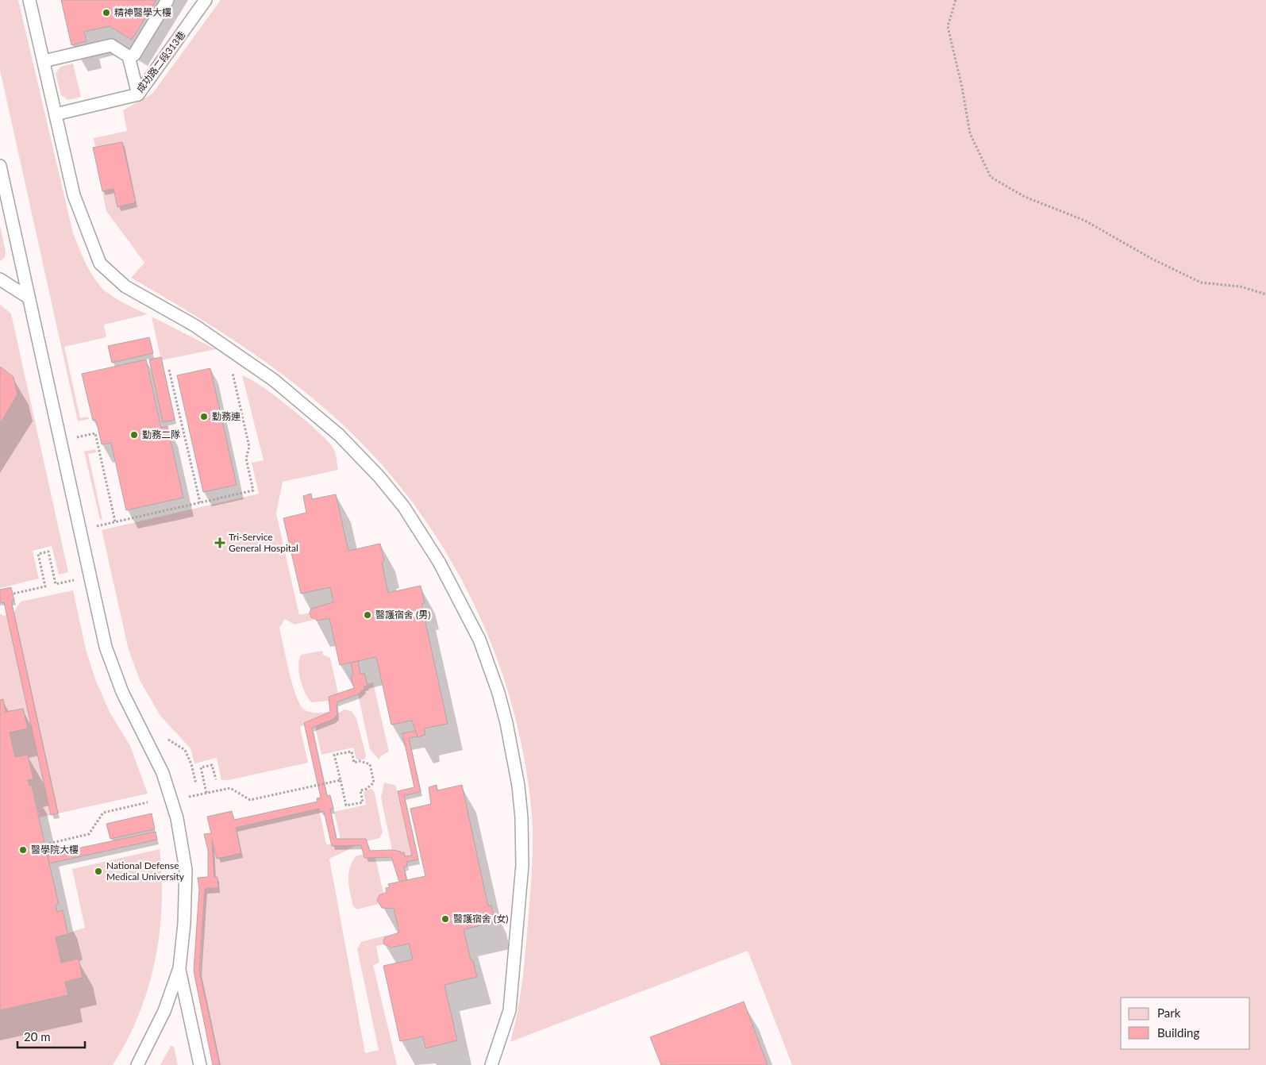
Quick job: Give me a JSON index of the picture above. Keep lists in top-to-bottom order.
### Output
{
  "streets": {
    "lane": ["成功路二段313巷"]
  },
  "places": {
    "other": [
      "精神醫學大樓",
      "勤務連",
      "勤務二隊",
      "醫護宿舍 (男)",
      "醫學院大樓",
      "National Defense Medical University",
      "醫護宿舍 (女)"
    ],
    "health": ["Tri-Service General Hospital"]
  },
  "legend": ["Park", "Building"],
  "scale_bar": "20 m"
}
